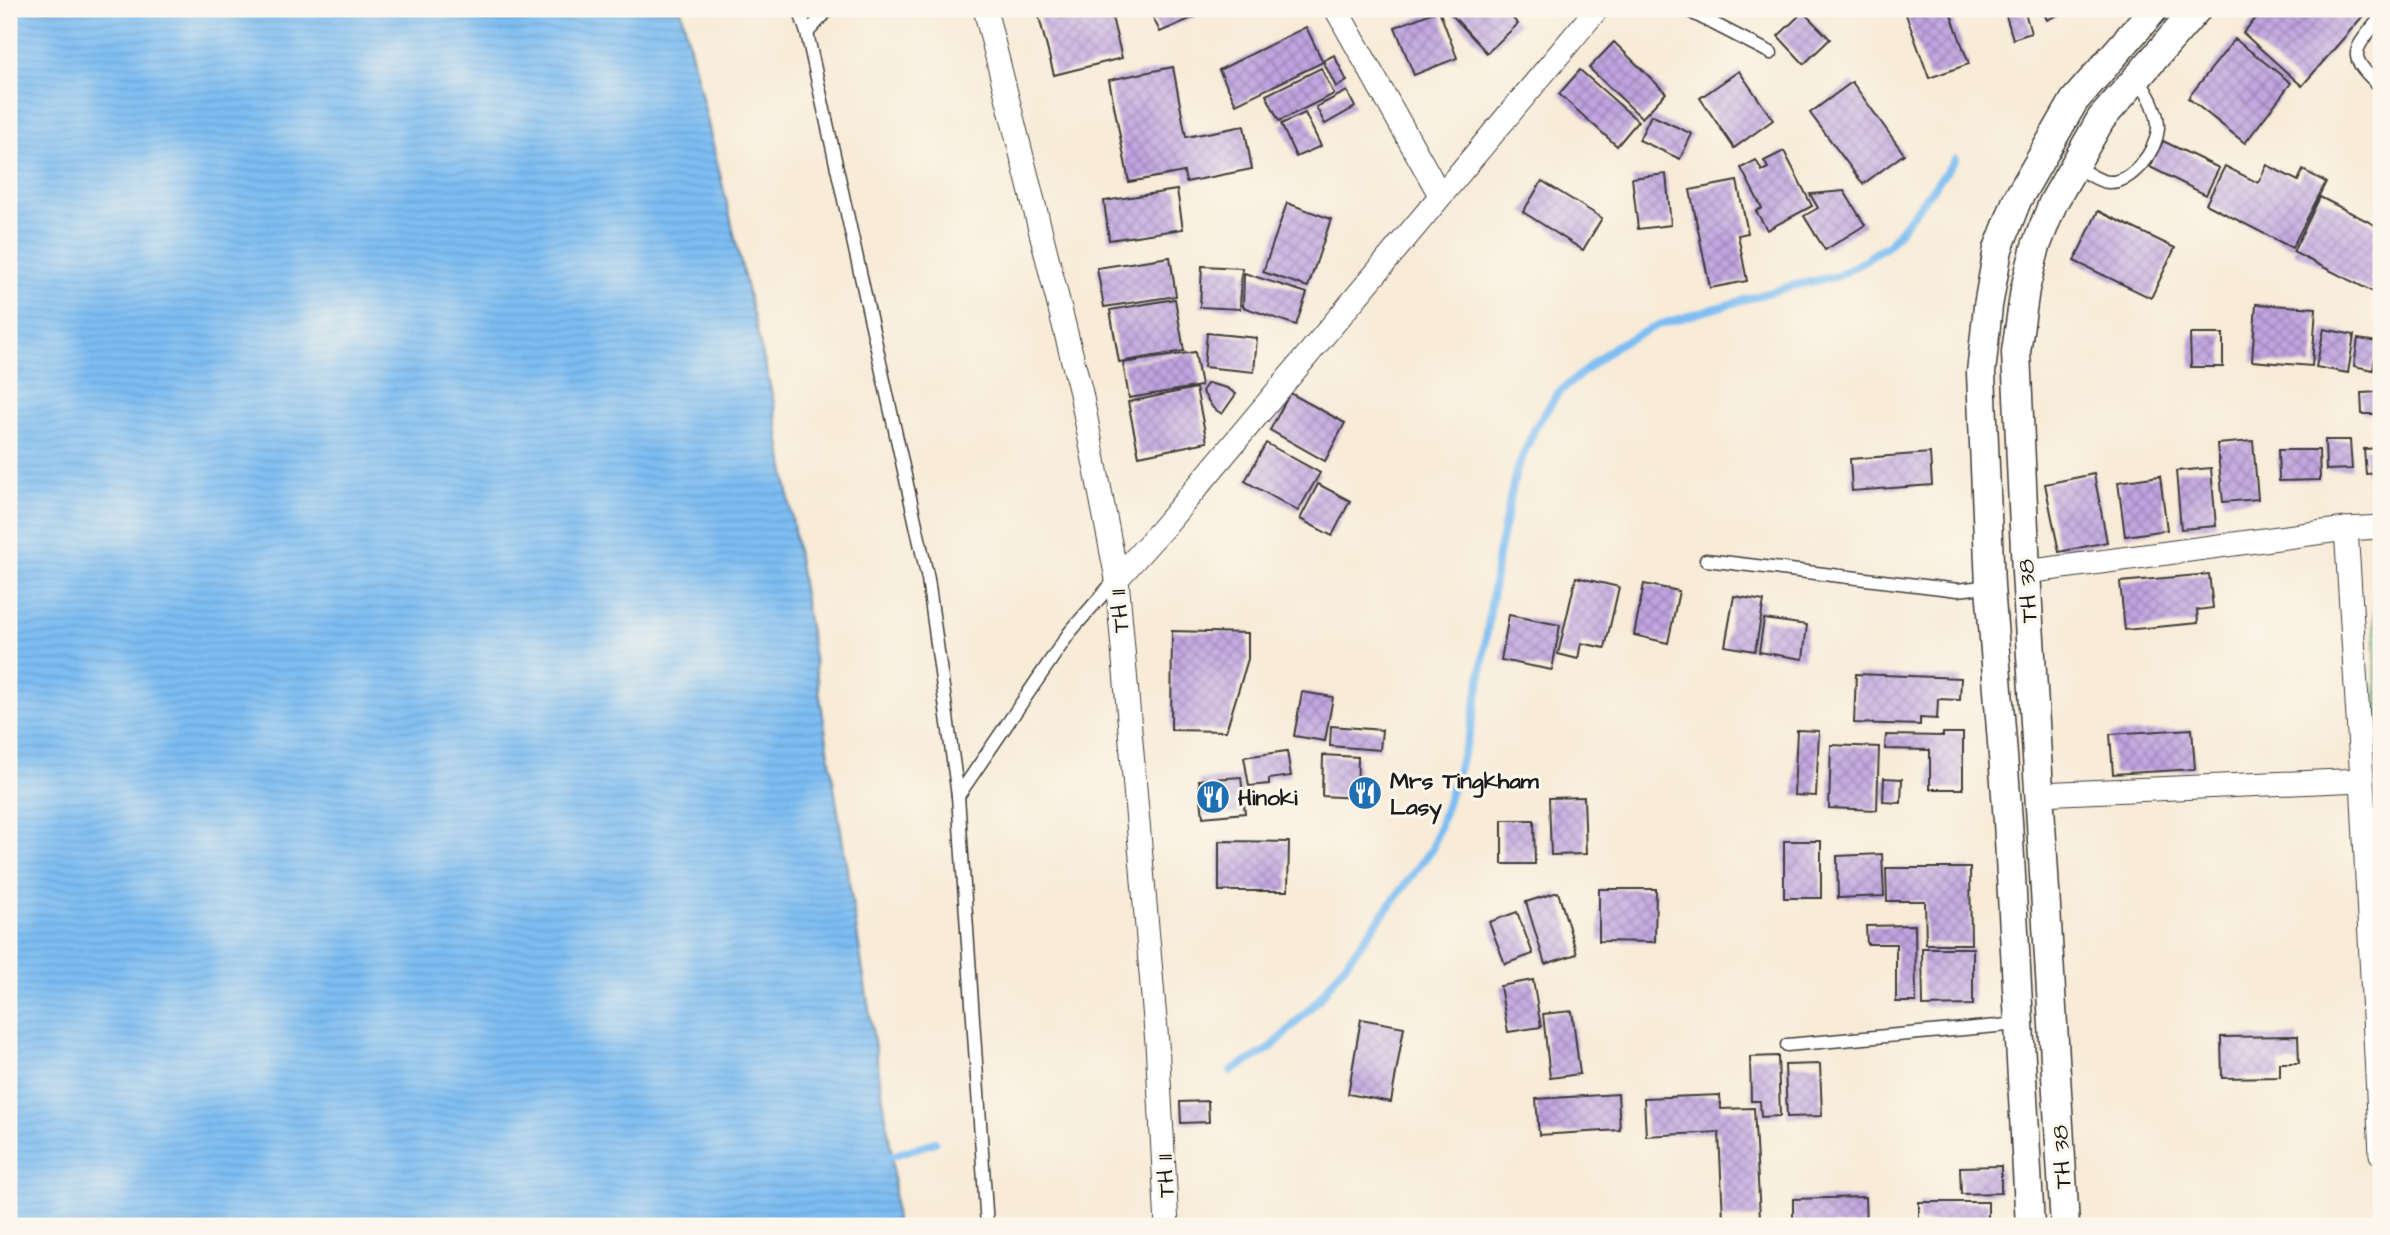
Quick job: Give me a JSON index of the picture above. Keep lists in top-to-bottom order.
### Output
{
  "streets": {
    "street": ["TH 38", "TH 11"]
  },
  "places": {
    "restaurant": ["Mrs Tingkham Lasy", "Hinoki"]
  }
}
